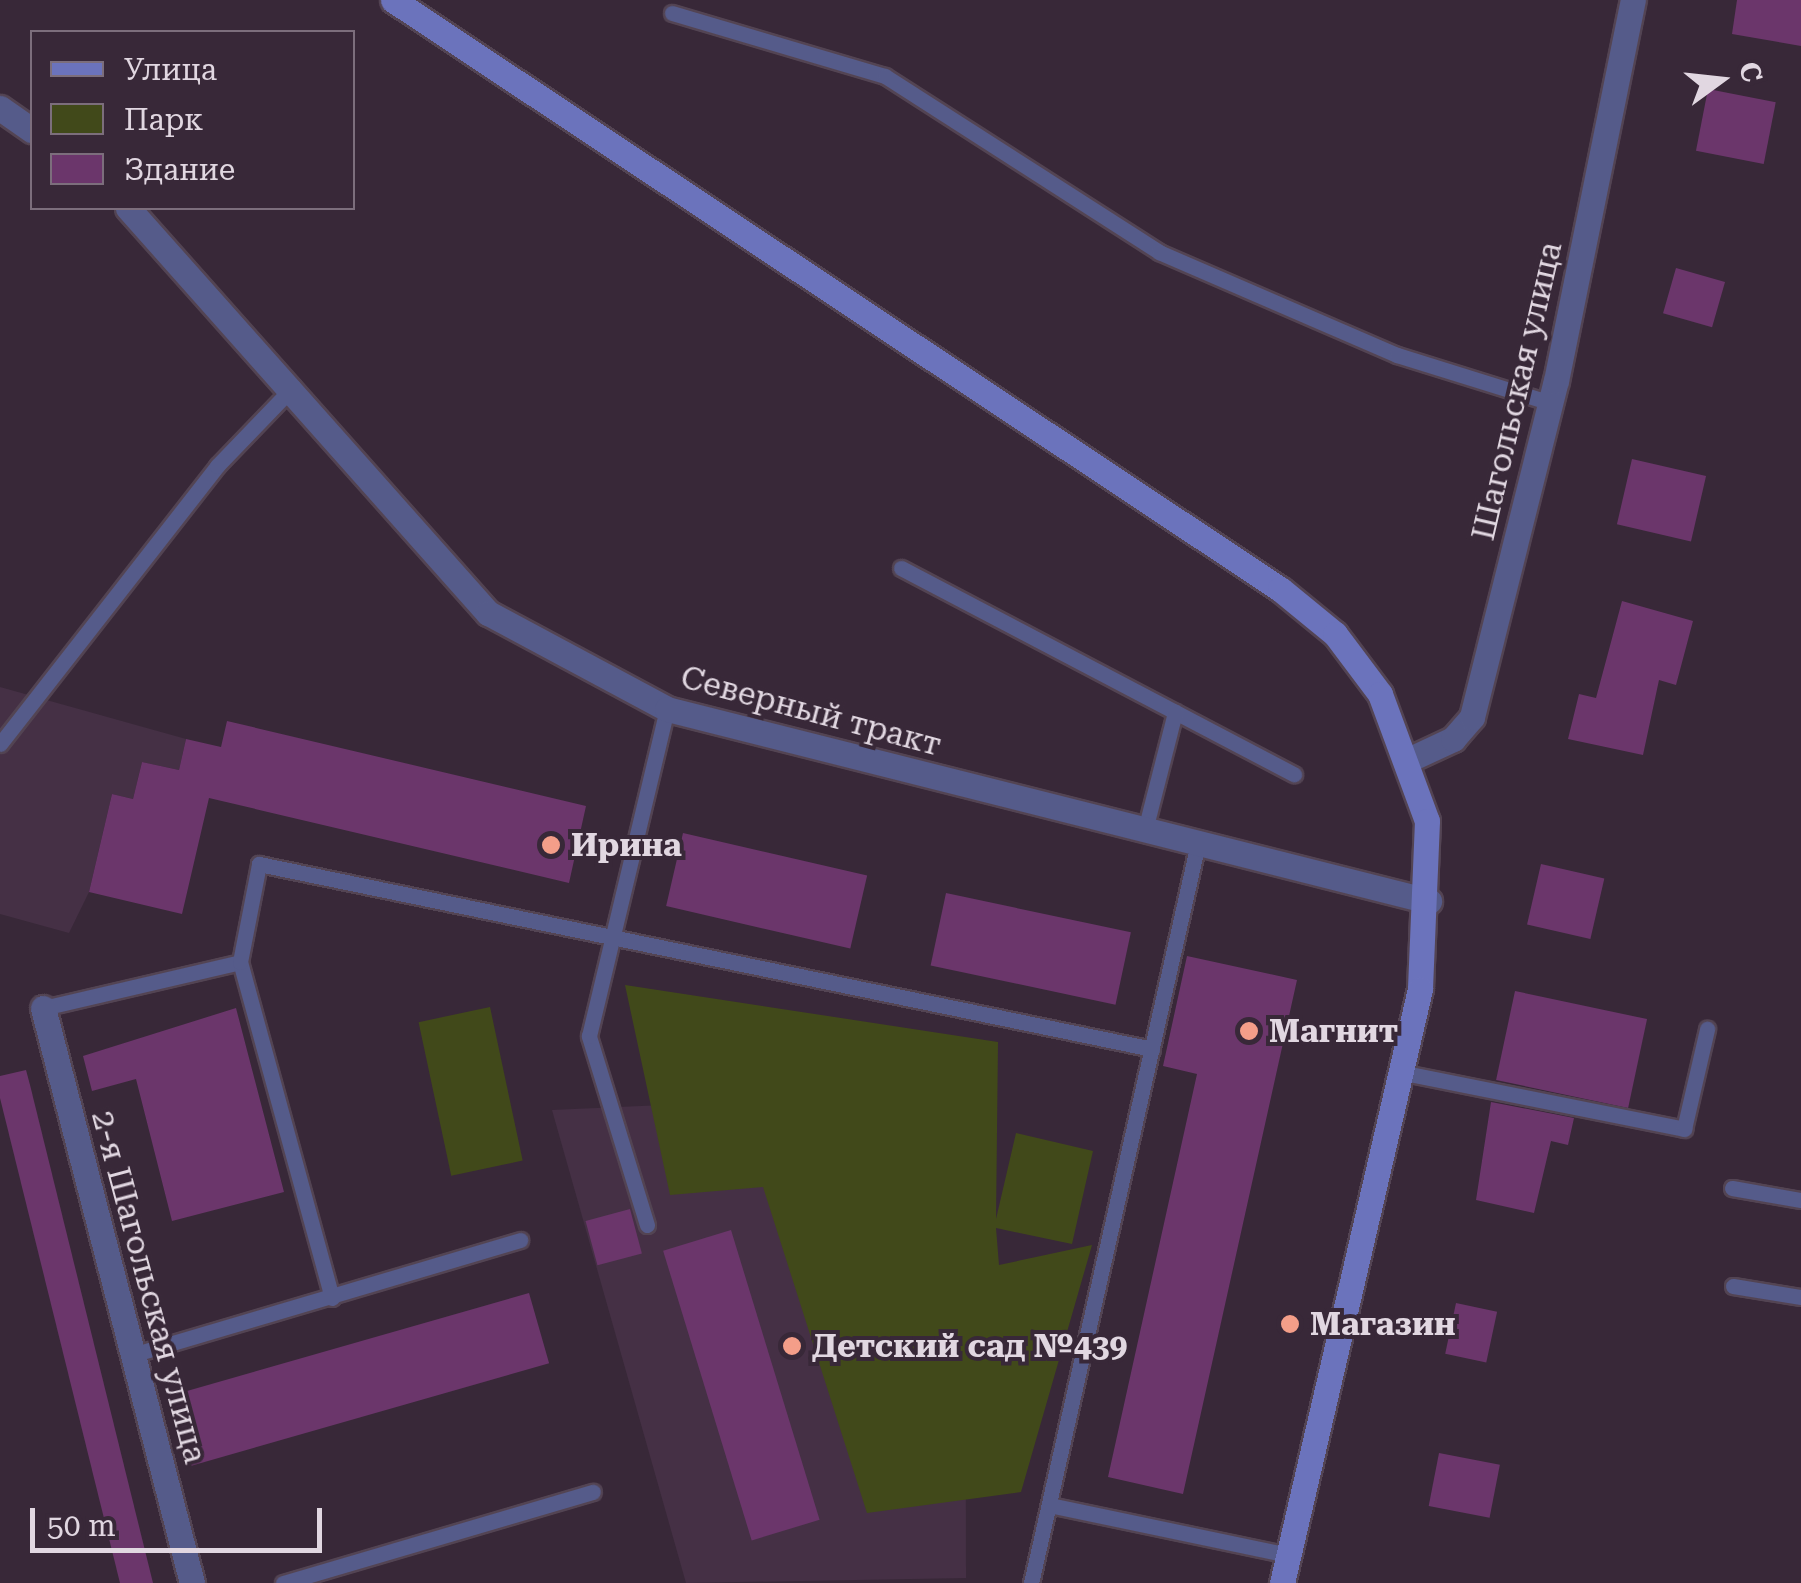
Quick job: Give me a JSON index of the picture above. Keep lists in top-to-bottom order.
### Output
{
  "streets": {
    "street": ["Шагольская улица", "Северный тракт", "2-я Шагольская улица"]
  },
  "places": [
    "Ирина",
    "Магнит",
    "Магазин",
    "Детский сад №439"
  ],
  "legend": ["Улица", "Парк", "Здание"],
  "scale_bar": "50 m",
  "north": "right"
}
